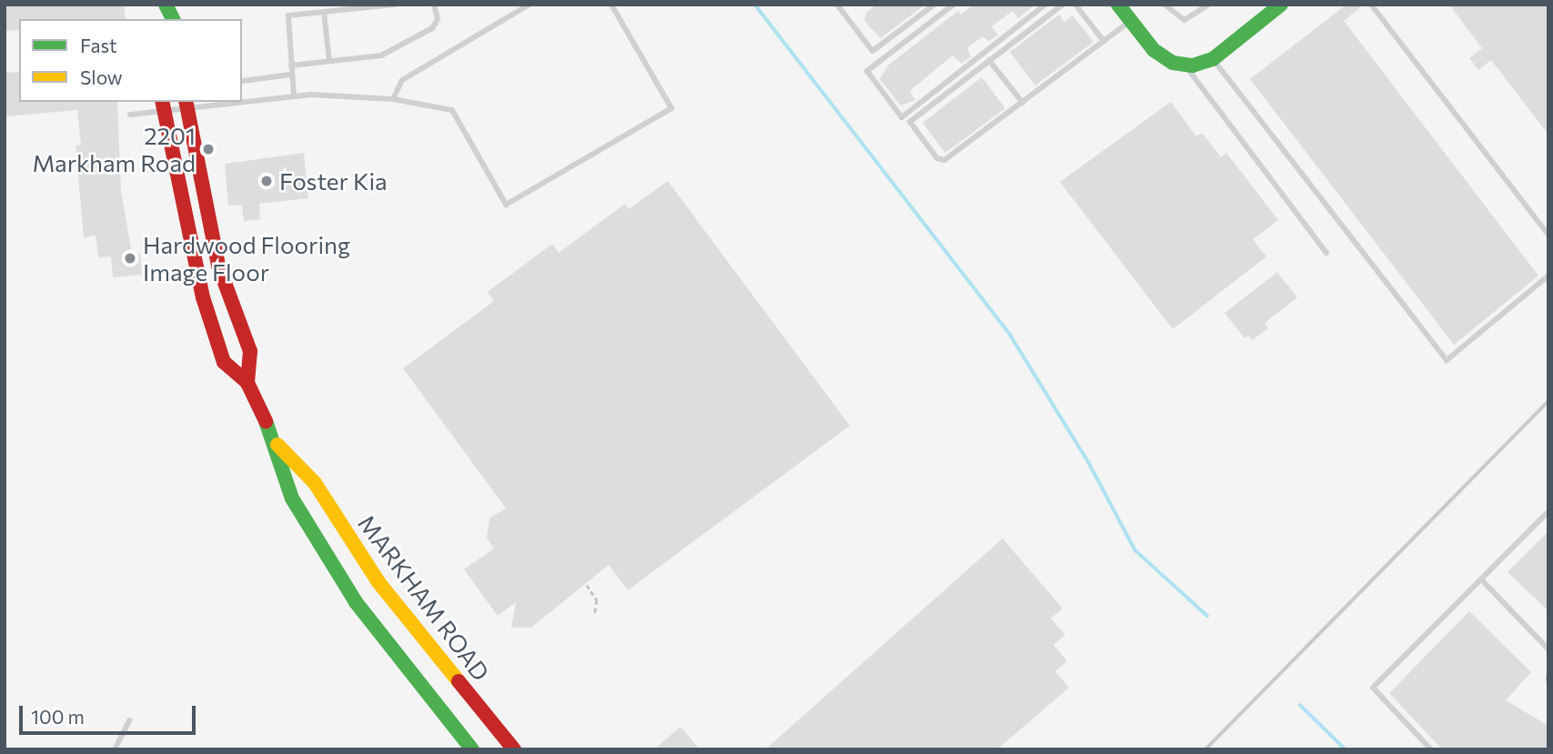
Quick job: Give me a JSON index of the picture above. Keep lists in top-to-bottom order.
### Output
{
  "streets": {
    "main road": ["MARKHAM ROAD"]
  },
  "places": ["2201 Markham Road", "Foster Kia", "Hardwood Flooring Image Floor"],
  "legend": ["Fast", "Slow"],
  "scale_bar": "100 m"
}
